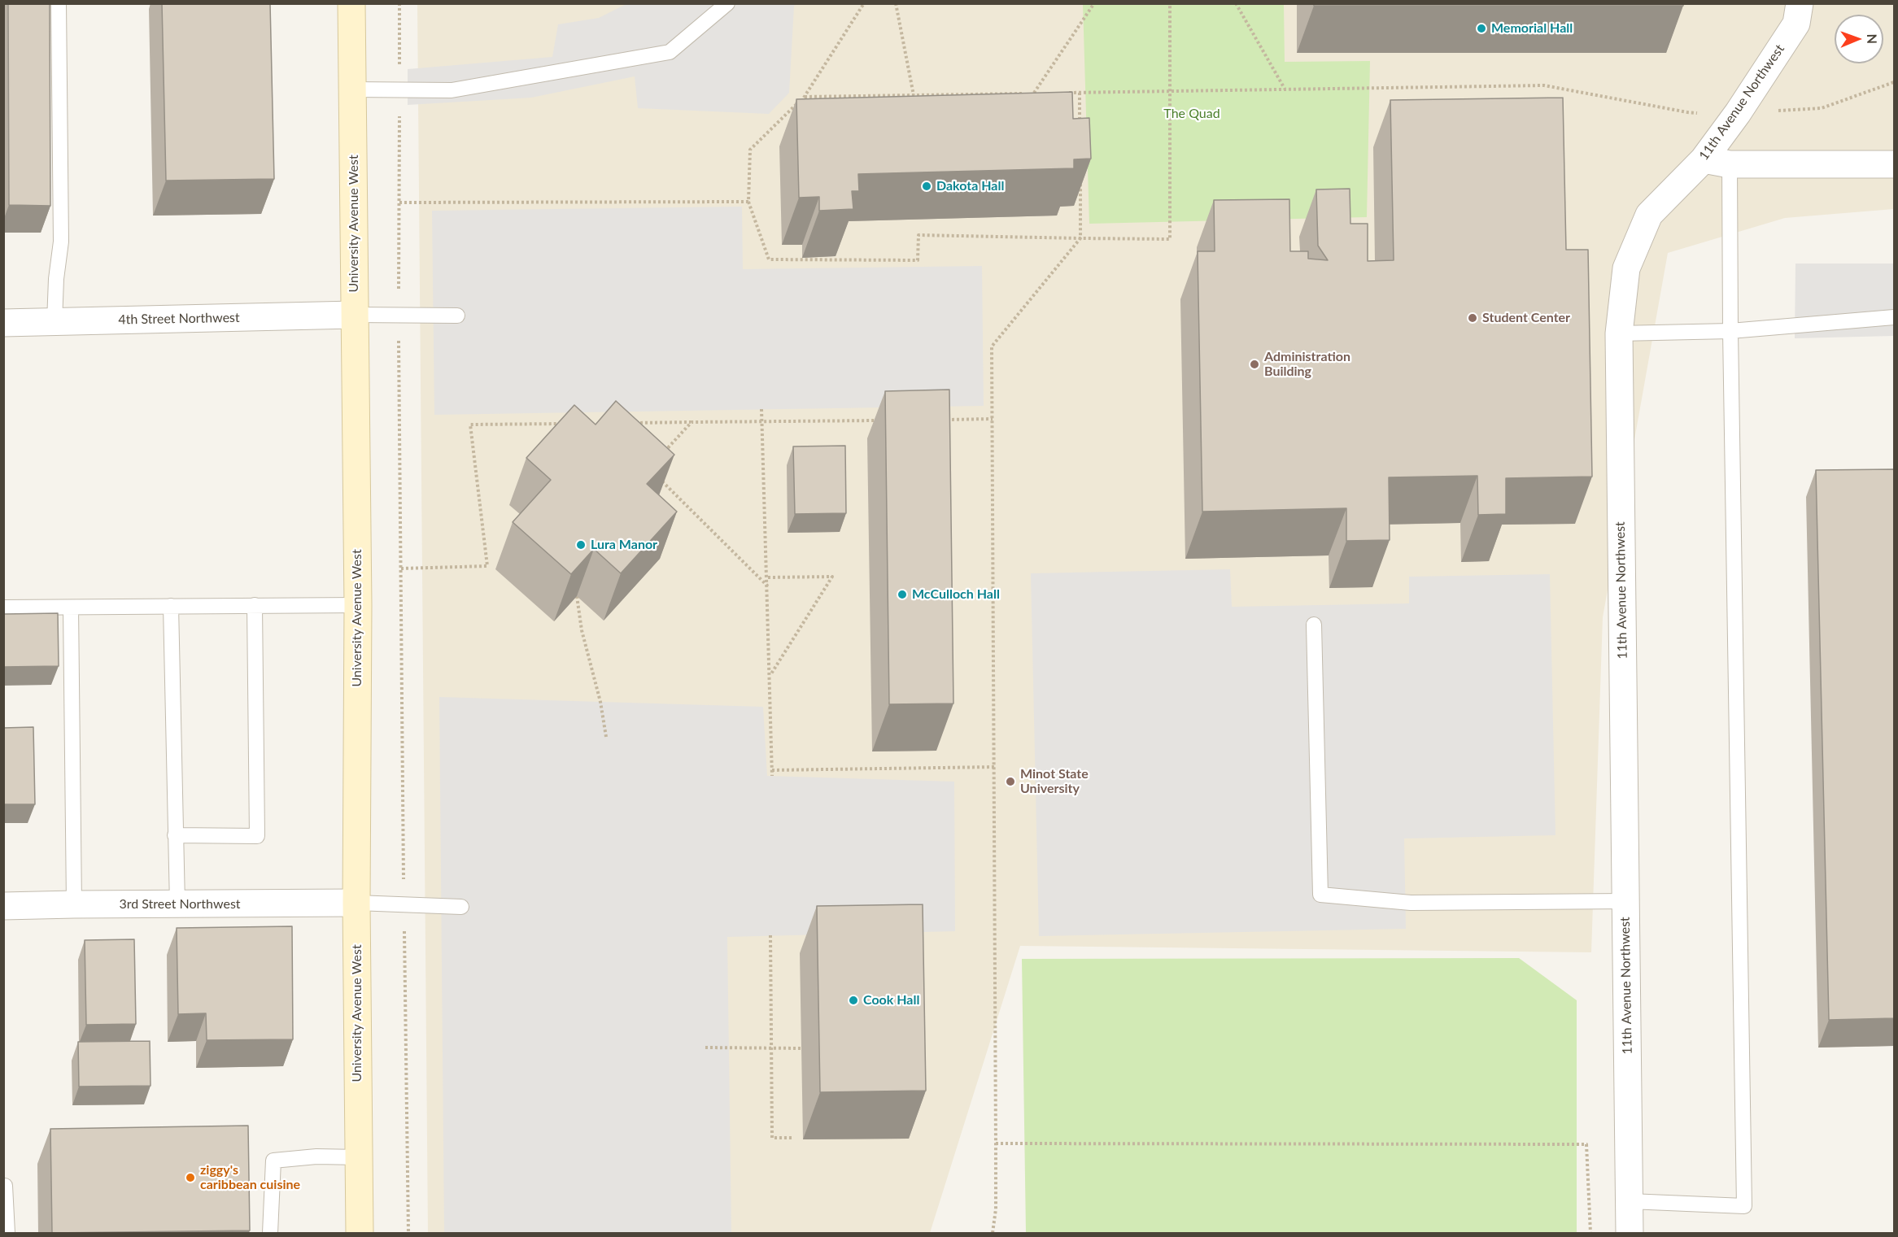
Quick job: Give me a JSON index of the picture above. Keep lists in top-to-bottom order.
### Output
{
  "streets": {
    "street": [
      "11th Avenue Northwest",
      "University Avenue West",
      "4th Street Northwest",
      "3rd Street Northwest"
    ]
  },
  "crossings": [
    ["University Avenue West", "4th Street Northwest"],
    ["University Avenue West", "3rd Street Northwest"]
  ],
  "parks": ["The Quad"],
  "places": [
    "Memorial Hall",
    "Dakota Hall",
    "Student Center",
    "Administration Building",
    "Lura Manor",
    "McCulloch Hall",
    "Minot State University",
    "Cook Hall",
    "ziggy's caribbean cuisine"
  ],
  "north": "right"
}
